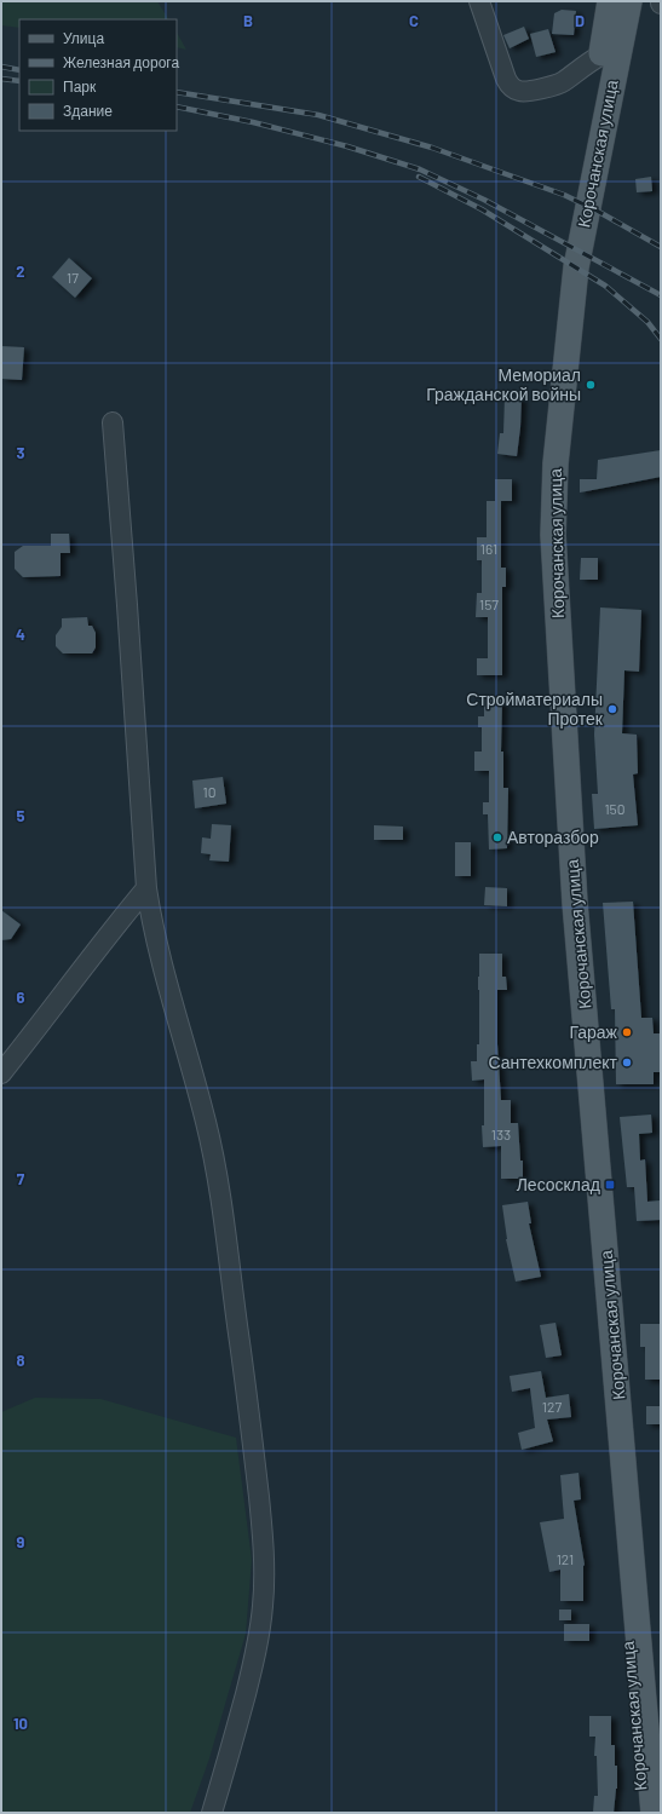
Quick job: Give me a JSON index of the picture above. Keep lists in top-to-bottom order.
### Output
{
  "streets": {
    "main road": ["Корочанская улица"]
  },
  "places": {
    "other": [
      "Мемориал Гражданской войны",
      "Стройматериалы Протек",
      "Авторазбор",
      "Гараж",
      "Сантехкомплект"
    ],
    "transit": ["Лесосклад"]
  },
  "house_numbers": [
    "17",
    "161",
    "157",
    "10",
    "150",
    "133",
    "127",
    "121"
  ],
  "legend": [
    "Улица",
    "Железная дорога",
    "Парк",
    "Здание"
  ],
  "grid": {
    "columns": ["B", "C", "D"],
    "rows": [
      "2",
      "3",
      "4",
      "5",
      "6",
      "7",
      "8",
      "9",
      "10"
    ]
  }
}
